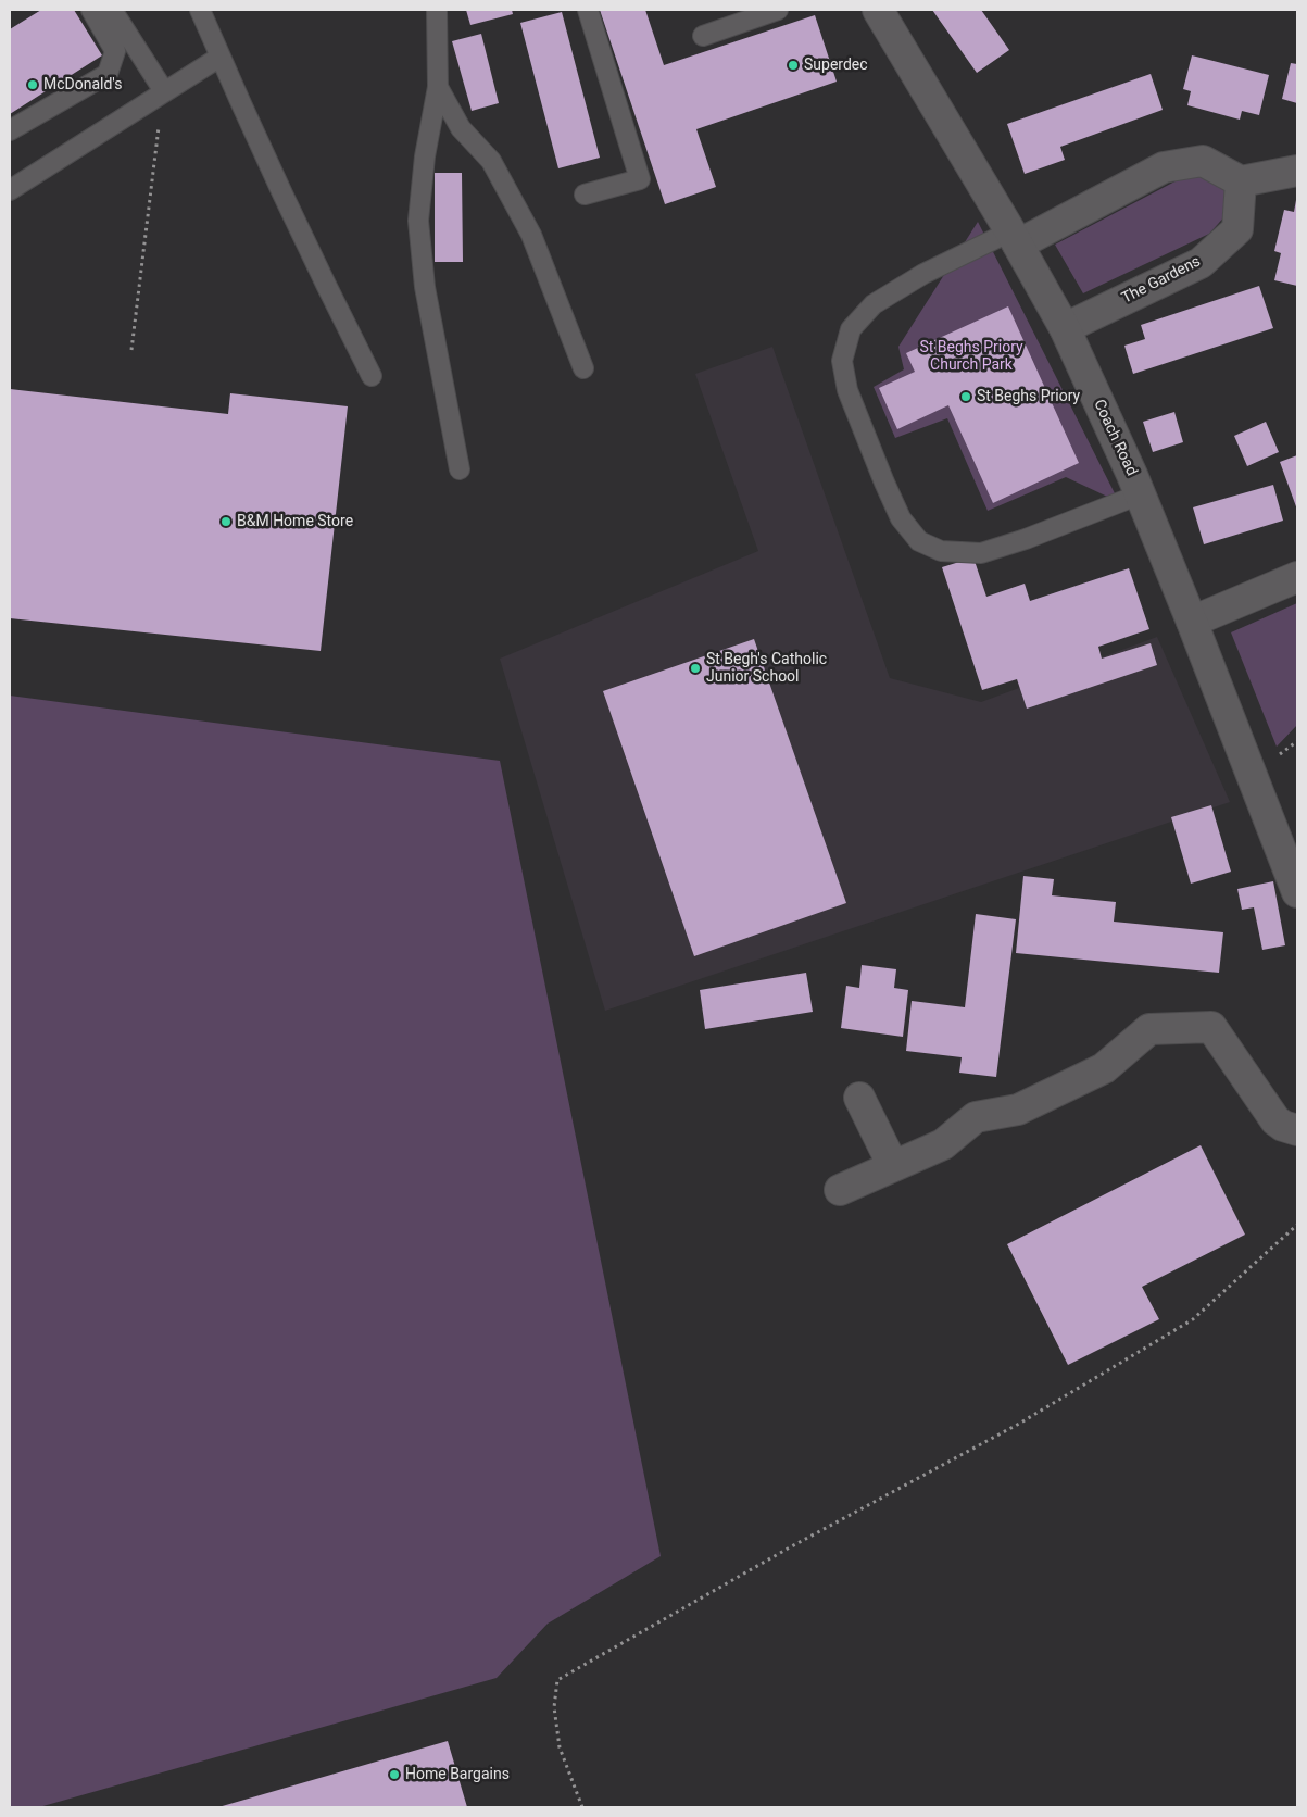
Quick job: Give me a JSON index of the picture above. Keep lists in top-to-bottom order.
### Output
{
  "streets": {
    "street": ["The Gardens", "Coach Road"]
  },
  "crossings": [
    ["The Gardens", "Coach Road"]
  ],
  "parks": ["St Beghs Priory Church Park"],
  "places": [
    "Superdec",
    "McDonald's",
    "St Beghs Priory",
    "B&M Home Store",
    "St Begh's Catholic Junior School",
    "Home Bargains"
  ]
}
